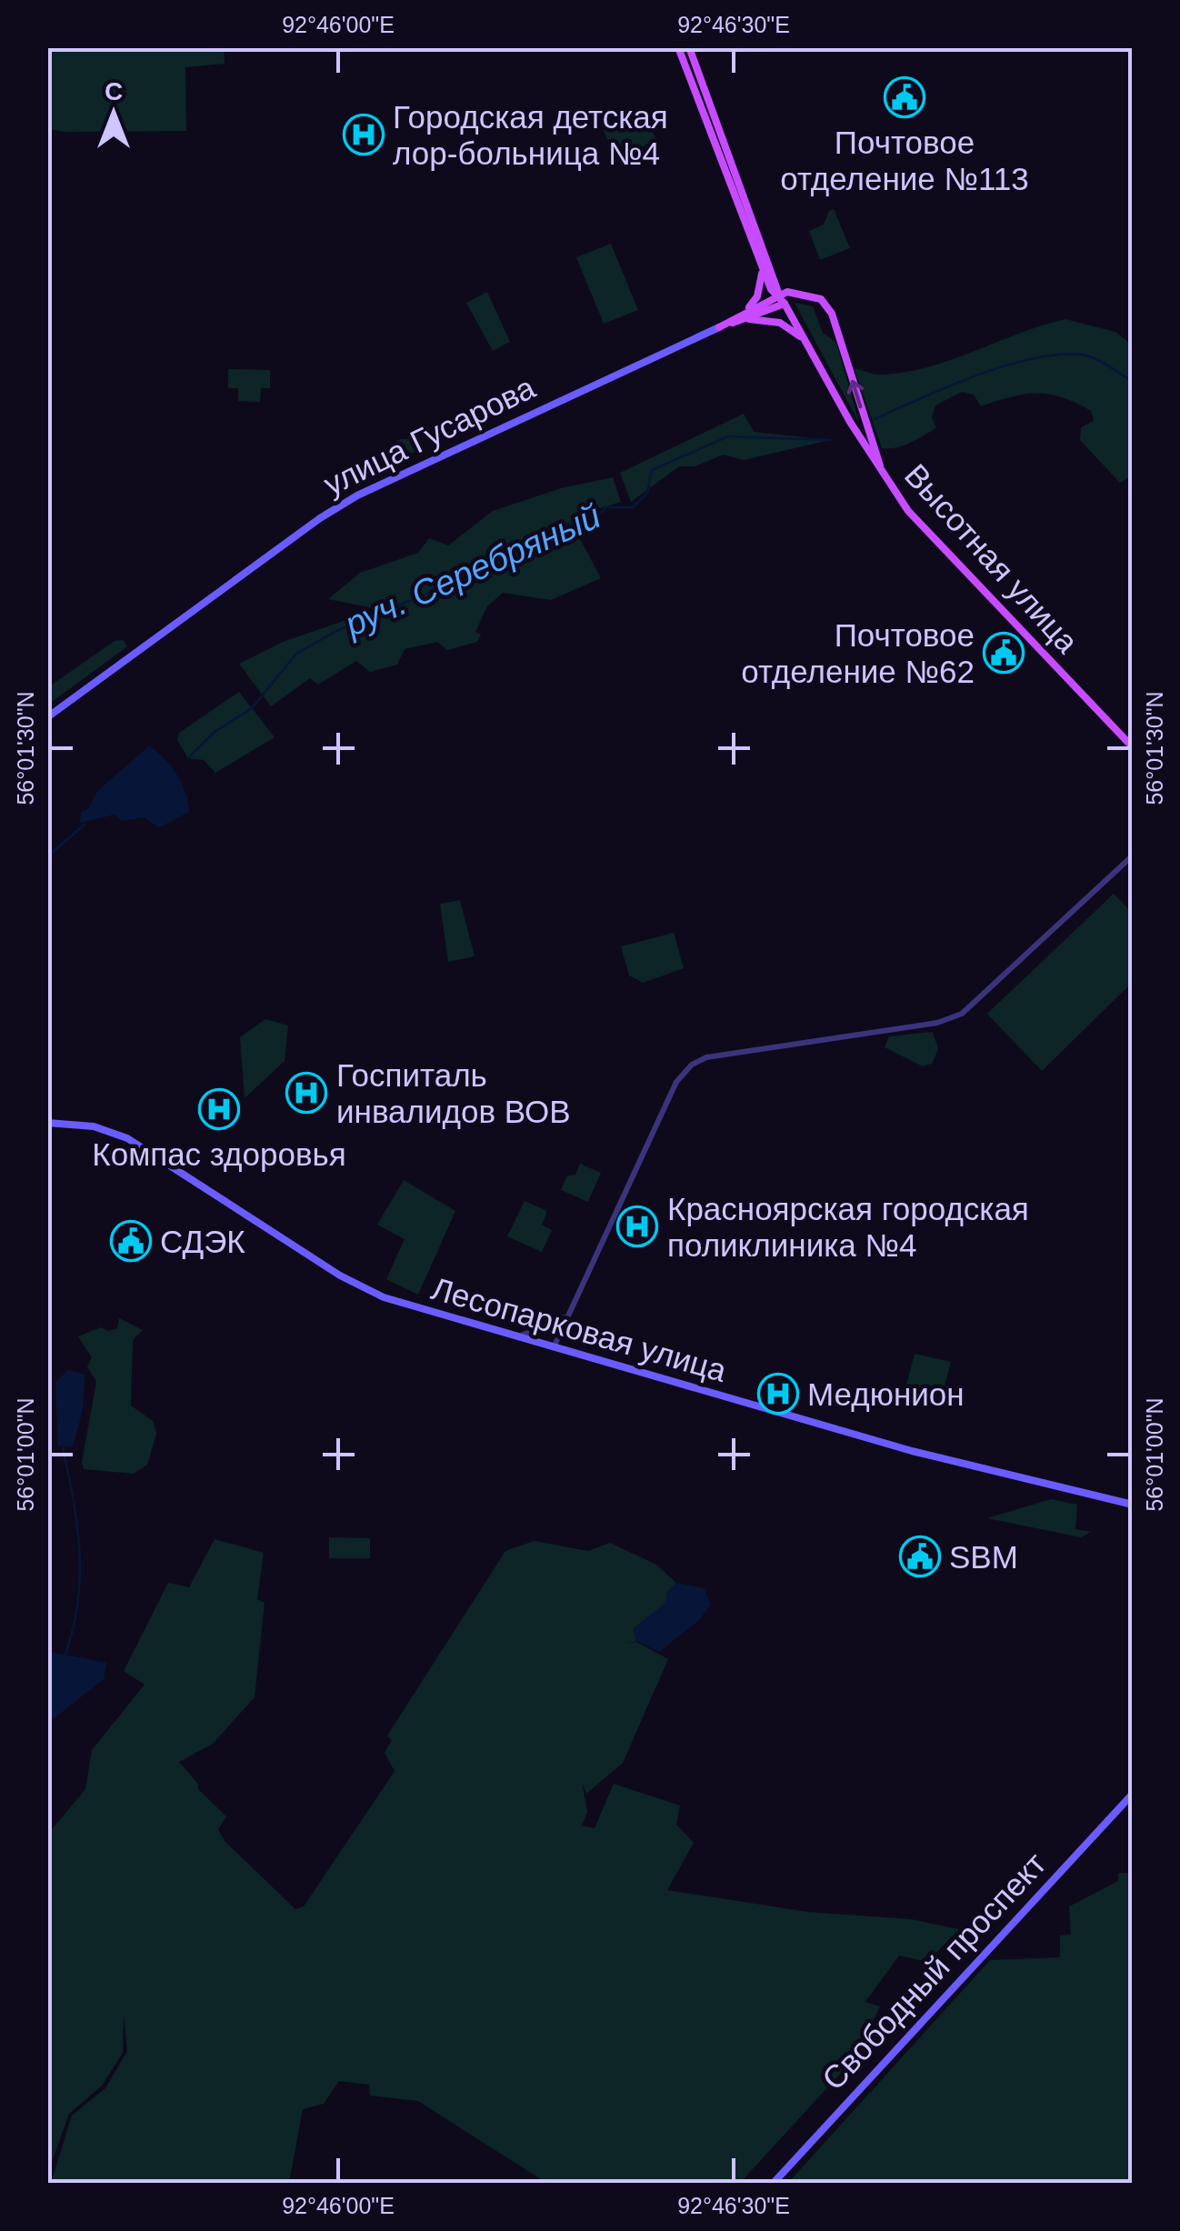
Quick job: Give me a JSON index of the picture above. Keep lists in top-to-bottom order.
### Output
{
  "streets": {
    "main road": [
      "улица Гусарова",
      "Высотная улица",
      "Лесопарковая улица",
      "Свободный проспект"
    ]
  },
  "water": ["руч. Серебряный"],
  "places": {
    "public building": [
      "Почтовое отделение №113",
      "Почтовое отделение №62",
      "СДЭК",
      "SBM"
    ],
    "hospital": [
      "Городская детская лор-больница №4",
      "Госпиталь инвалидов ВОВ",
      "Компас здоровья",
      "Красноярская городская поликлиника №4",
      "Медюнион"
    ]
  },
  "north": "top",
  "coordinates": [
    "92°46'00\"E",
    "92°46'30\"E",
    "56°01'30\"N",
    "56°01'00\"N"
  ]
}
